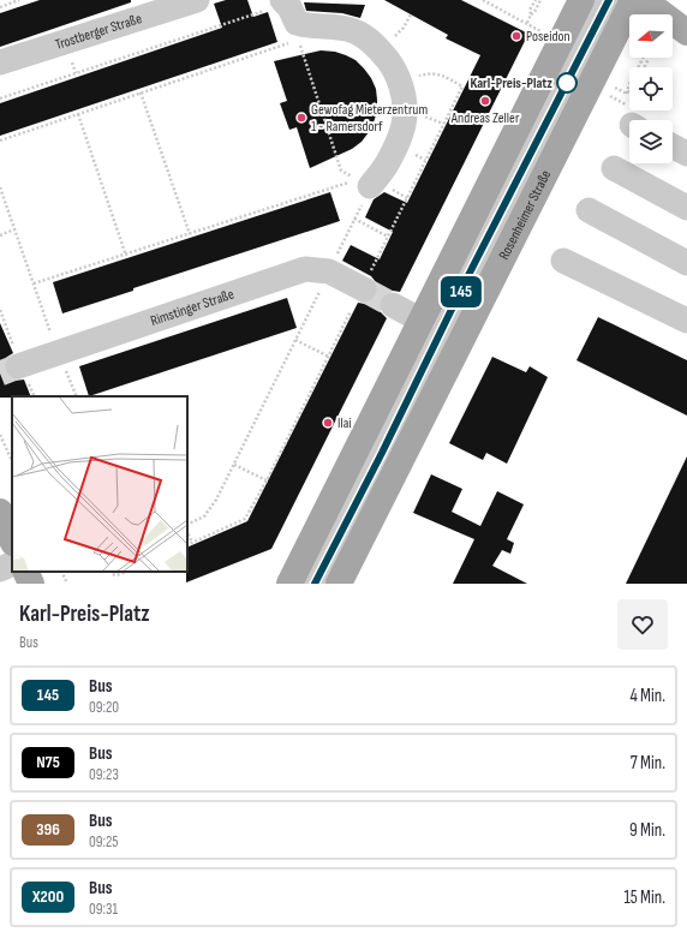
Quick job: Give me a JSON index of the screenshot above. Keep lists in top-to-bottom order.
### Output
{
  "streets": {
    "main road": ["Rosenheimer Straße"],
    "street": ["Trostberger Straße", "Rimstinger Straße"]
  },
  "places": [
    "Poseidon",
    "Karl-Preis-Platz",
    "Andreas Zeller",
    "Gewofag Mieterzentrum 1 - Ramersdorf",
    "Ilai"
  ],
  "lines": ["bus line 145"],
  "north": "left",
  "page": {
    "on_map": "145",
    "heading": ["Karl-Preis-Platz", "Bus"],
    "list": [
      {
        "mark": "145",
        "name": "Bus",
        "note": "09:20",
        "value": "4 Min."
      },
      {
        "mark": "N75",
        "name": "Bus",
        "note": "09:23",
        "value": "7 Min."
      },
      {
        "mark": "396",
        "name": "Bus",
        "note": "09:25",
        "value": "9 Min."
      },
      {
        "mark": "X200",
        "name": "Bus",
        "note": "09:31",
        "value": "15 Min."
      }
    ]
  }
}
